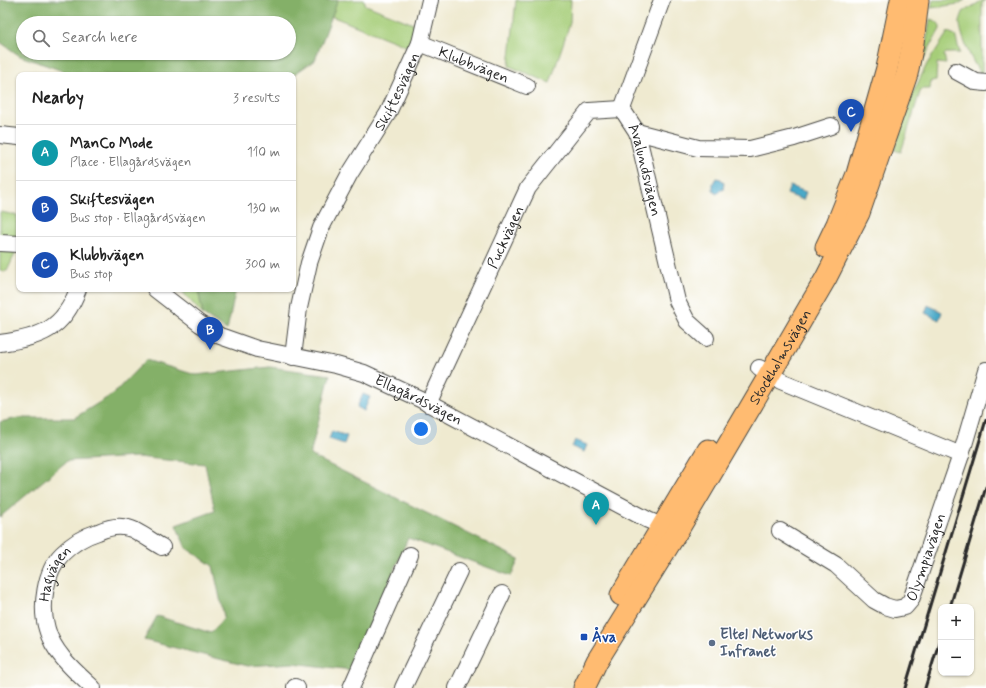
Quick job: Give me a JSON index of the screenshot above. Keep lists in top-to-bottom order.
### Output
{
  "streets": {
    "main road": ["Stockholmsvägen"],
    "street": [
      "Klubbvägen",
      "Skiftesvägen",
      "Åvalundsvägen",
      "Puckvägen",
      "Ellagårdsvägen",
      "Olympiavägen",
      "Hagvägen"
    ]
  },
  "crossings": [
    ["Klubbvägen", "Skiftesvägen"],
    ["Skiftesvägen", "Ellagårdsvägen"],
    ["Åvalundsvägen", "Puckvägen"],
    ["Puckvägen", "Ellagårdsvägen"],
    ["Stockholmsvägen", "Ellagårdsvägen"]
  ],
  "places": {
    "transit": ["Åva"],
    "other": ["Eltel Networks Infranet"]
  },
  "page": {
    "search": "Search here",
    "heading": ["Nearby", "3 results"],
    "pins": ["C", "B", "A"],
    "list": [
      {
        "mark": "A",
        "name": "ManCo Mode",
        "note": "Place · Ellagårdsvägen",
        "value": "110 m"
      },
      {
        "mark": "B",
        "name": "Skiftesvägen",
        "note": "Bus stop · Ellagårdsvägen",
        "value": "130 m"
      },
      {
        "mark": "C",
        "name": "Klubbvägen",
        "note": "Bus stop",
        "value": "300 m"
      }
    ],
    "map_buttons": ["+", "−"]
  }
}
